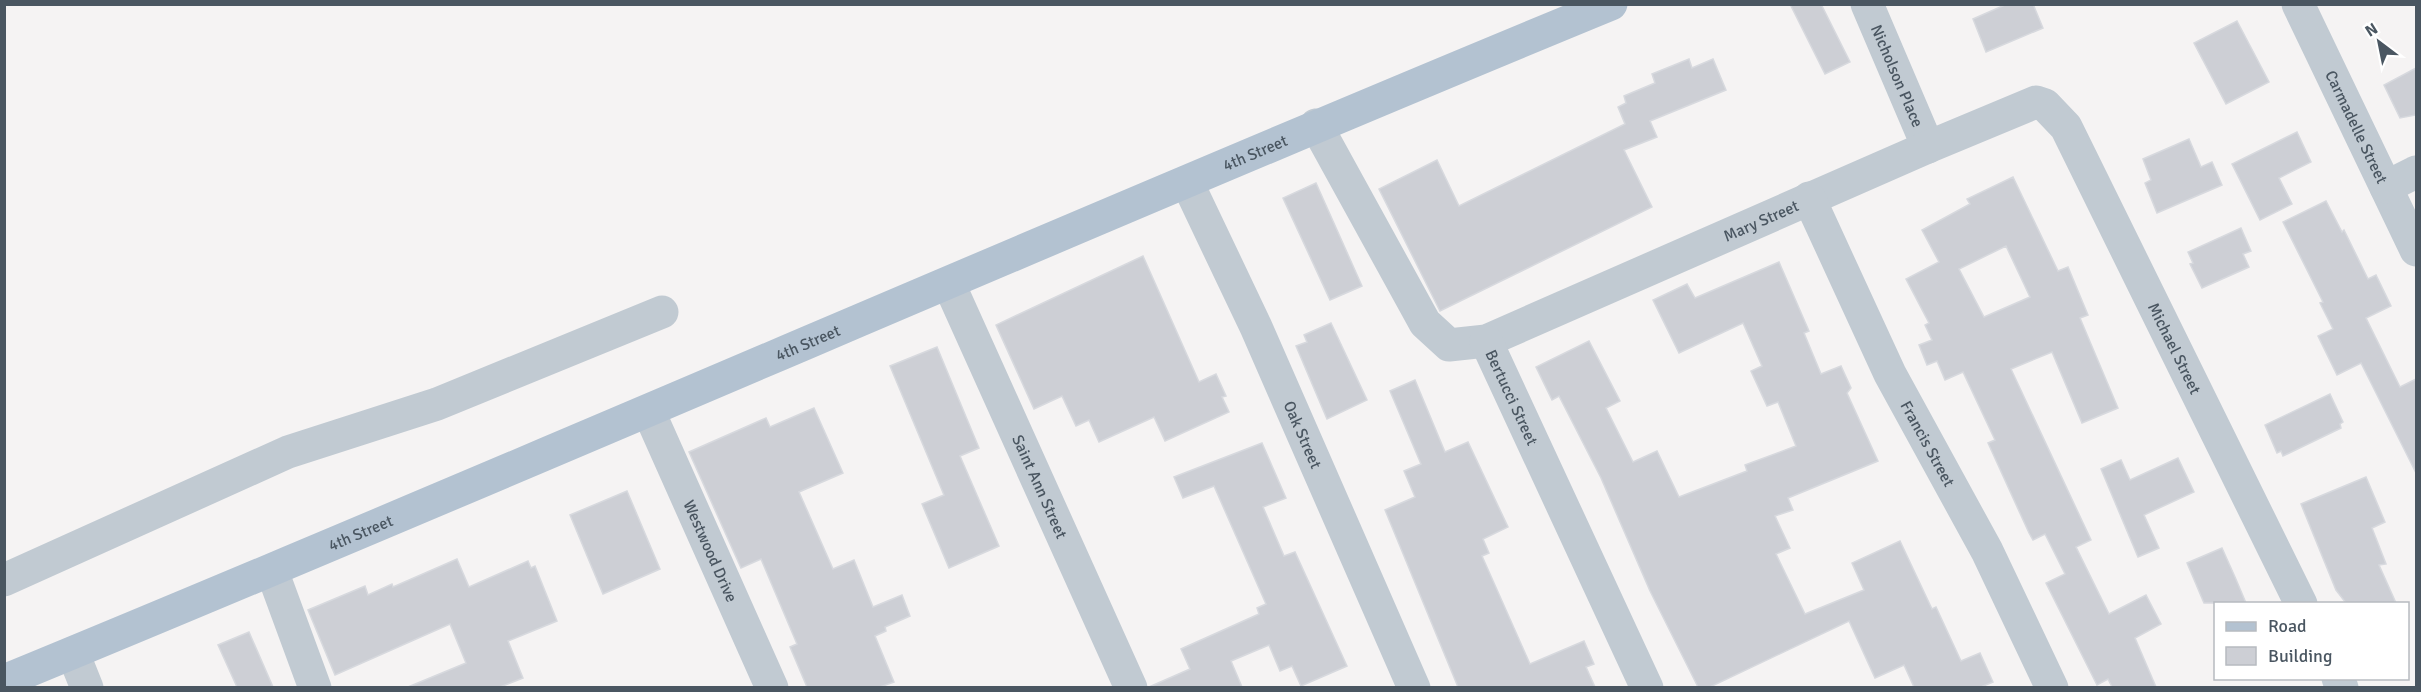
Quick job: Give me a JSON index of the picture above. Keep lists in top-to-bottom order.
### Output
{
  "streets": {
    "main road": ["4th Street"],
    "street": [
      "Nicholson Place",
      "Carmadelle Street",
      "Mary Street",
      "Michael Street",
      "Bertucci Street",
      "Oak Street",
      "Francis Street",
      "Saint Ann Street",
      "Westwood Drive"
    ]
  },
  "crossings": [
    ["Nicholson Place", "Mary Street"],
    ["4th Street", "Bertucci Street"],
    ["4th Street", "Oak Street"],
    ["4th Street", "Saint Ann Street"],
    ["4th Street", "Westwood Drive"],
    ["Mary Street", "Michael Street"],
    ["Mary Street", "Bertucci Street"],
    ["Mary Street", "Francis Street"]
  ],
  "legend": ["Road", "Building"],
  "north": "top left"
}
